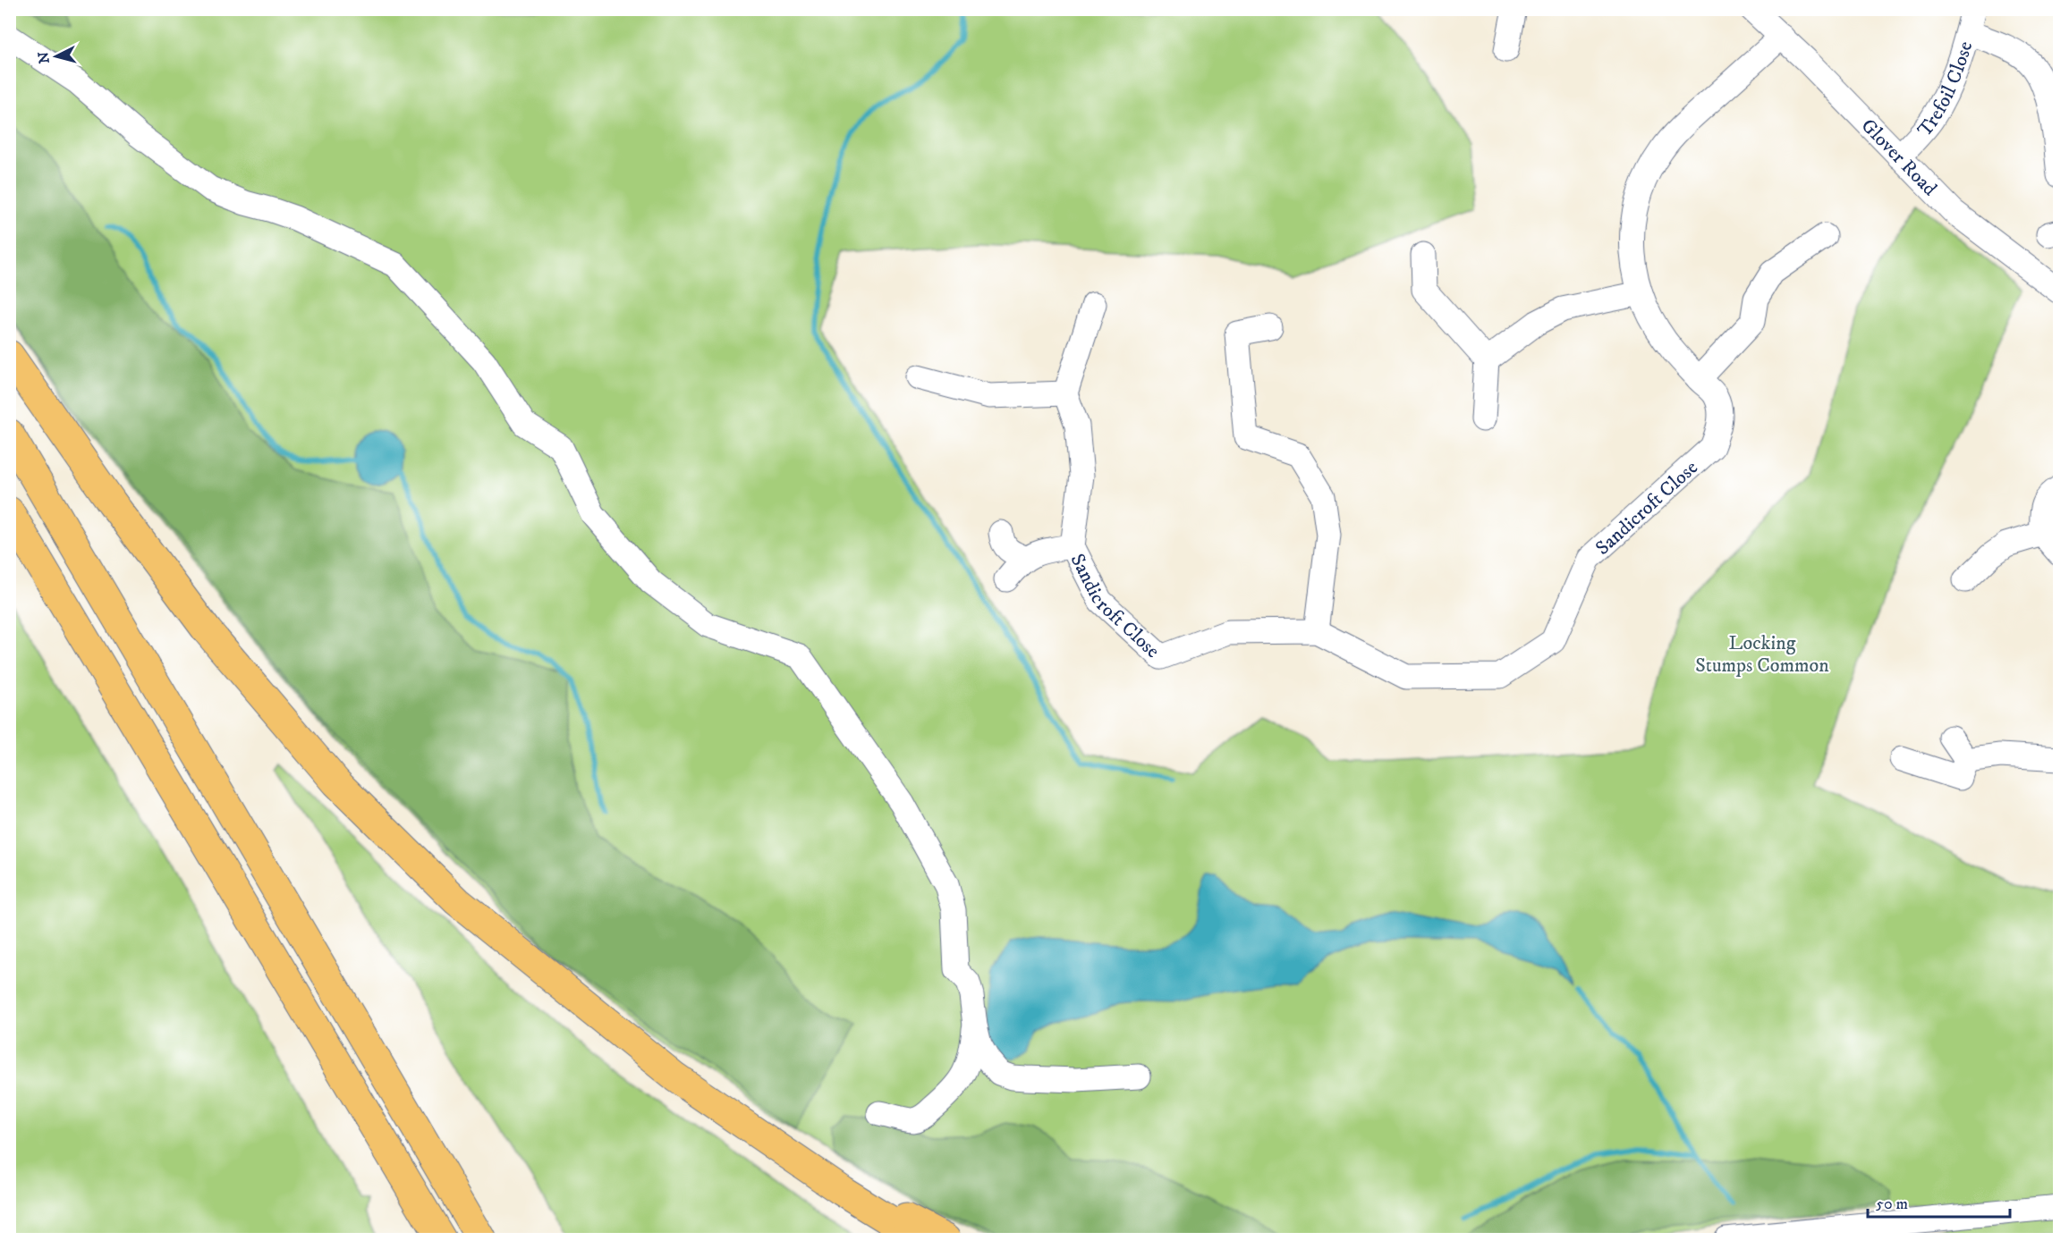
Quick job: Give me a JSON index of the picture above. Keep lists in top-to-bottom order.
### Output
{
  "streets": {
    "street": ["Trefoil Close", "Glover Road", "Sandicroft Close"]
  },
  "crossings": [
    ["Trefoil Close", "Glover Road"],
    ["Glover Road", "Sandicroft Close"]
  ],
  "parks": ["Locking Stumps Common"],
  "scale_bar": "50 m",
  "north": "left"
}
